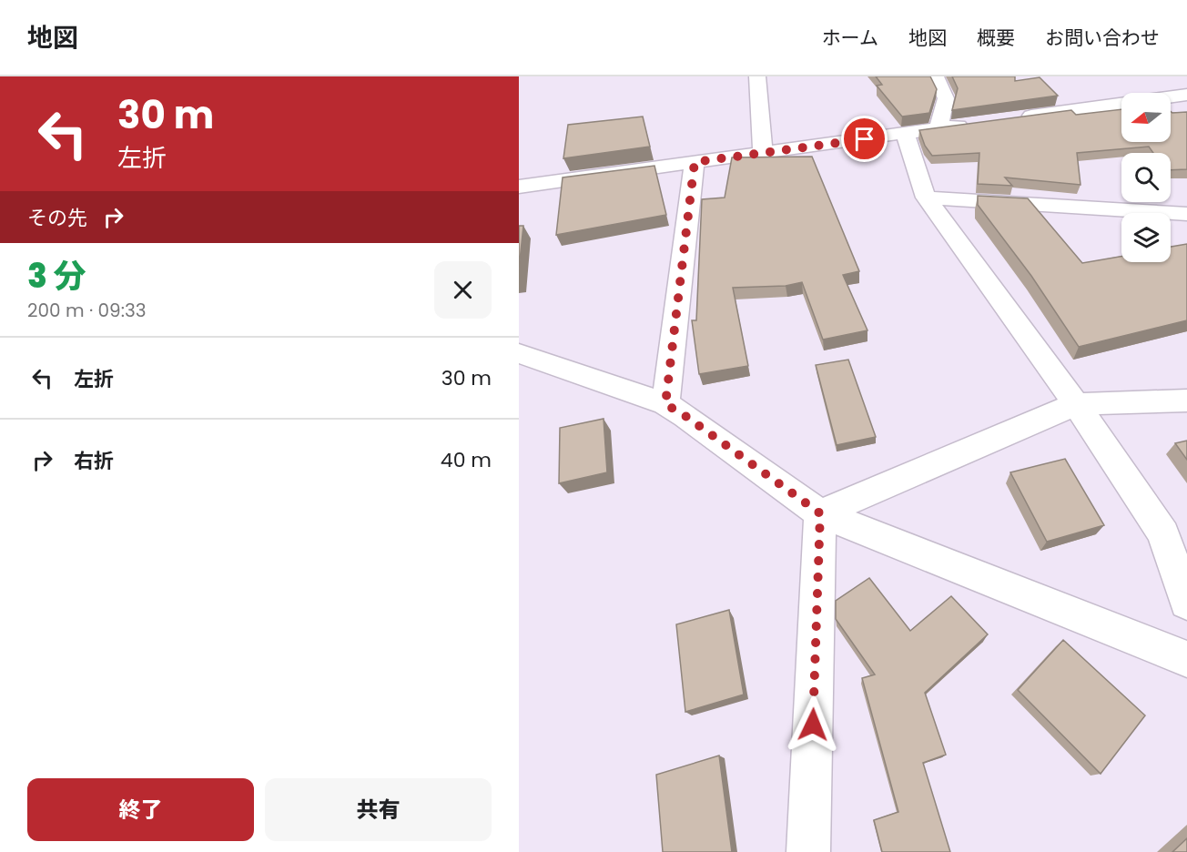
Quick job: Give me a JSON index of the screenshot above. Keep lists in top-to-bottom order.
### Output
{
  "north": "left",
  "page": {
    "header": "地図",
    "nav": [
      "ホーム",
      "地図",
      "概要",
      "お問い合わせ"
    ],
    "turn": ["30 m", "左折"],
    "then": "その先",
    "heading": ["3 分", "200 m · 09:33"],
    "list": [
      {
        "name": "左折",
        "value": "30 m"
      },
      {
        "name": "右折",
        "value": "40 m"
      }
    ],
    "buttons": ["終了", "共有"]
  }
}
